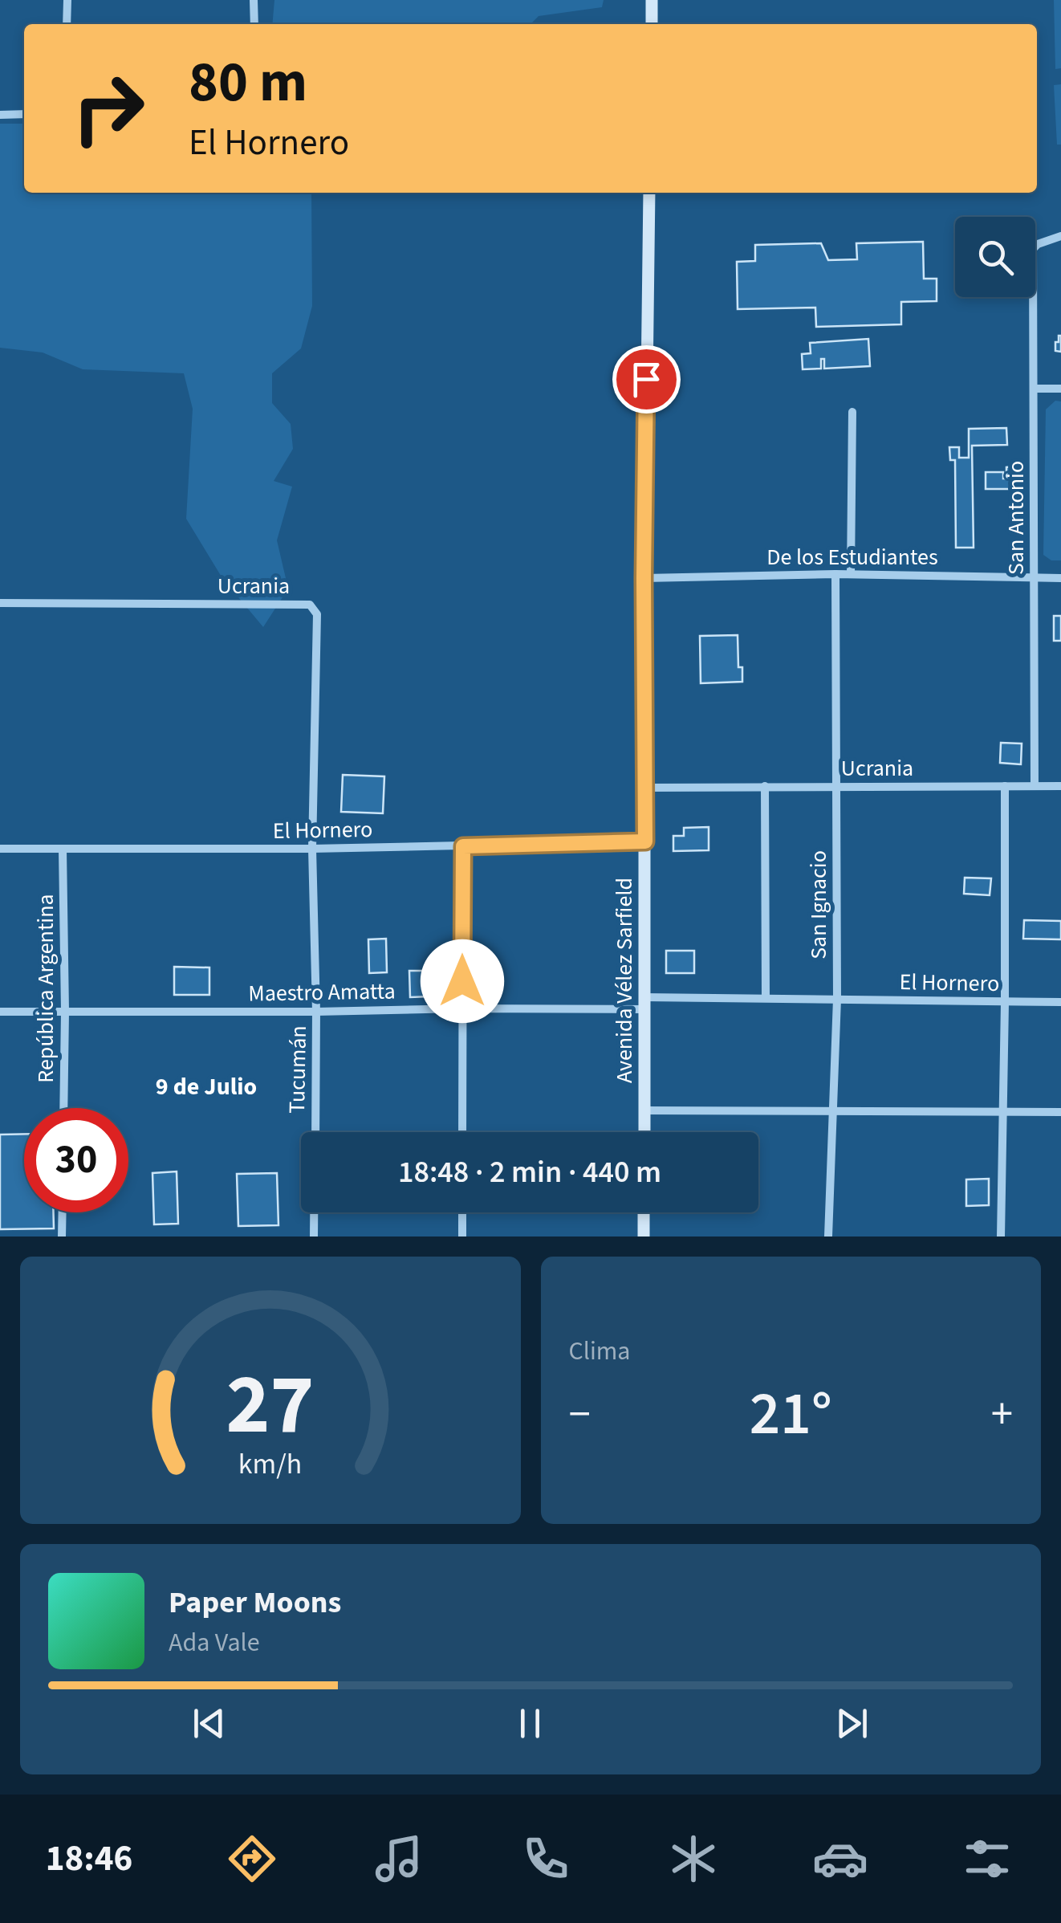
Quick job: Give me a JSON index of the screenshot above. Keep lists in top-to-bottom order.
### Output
{
  "streets": {
    "main road": ["Avenida Vélez Sarfield"],
    "street": [
      "San Antonio",
      "De los Estudiantes",
      "Ucrania",
      "El Hornero",
      "San Ignacio",
      "República Argentina",
      "Maestro Amatta",
      "Tucumán"
    ]
  },
  "crossings": [
    ["San Antonio", "De los Estudiantes"],
    ["San Antonio", "Ucrania"],
    ["De los Estudiantes", "San Ignacio"],
    ["De los Estudiantes", "Avenida Vélez Sarfield"],
    ["Ucrania", "El Hornero"],
    ["Ucrania", "San Ignacio"],
    ["Ucrania", "Avenida Vélez Sarfield"],
    ["Ucrania", "Tucumán"],
    ["El Hornero", "San Ignacio"],
    ["El Hornero", "Avenida Vélez Sarfield"],
    ["El Hornero", "República Argentina"],
    ["El Hornero", "Maestro Amatta"],
    ["El Hornero", "Tucumán"],
    ["Avenida Vélez Sarfield", "Maestro Amatta"],
    ["República Argentina", "Maestro Amatta"],
    ["Maestro Amatta", "Tucumán"]
  ],
  "districts": ["9 de Julio"],
  "page": {
    "turn": ["80 m", "El Hornero"],
    "limit": "30",
    "trip": "18:48 · 2 min · 440 m",
    "tile": "Clima",
    "heat": ["−", "21°", "+"],
    "song": ["Paper Moons", "Ada Vale"],
    "tabs": "18:46",
    "gauge": ["27", "km/h"]
  }
}
